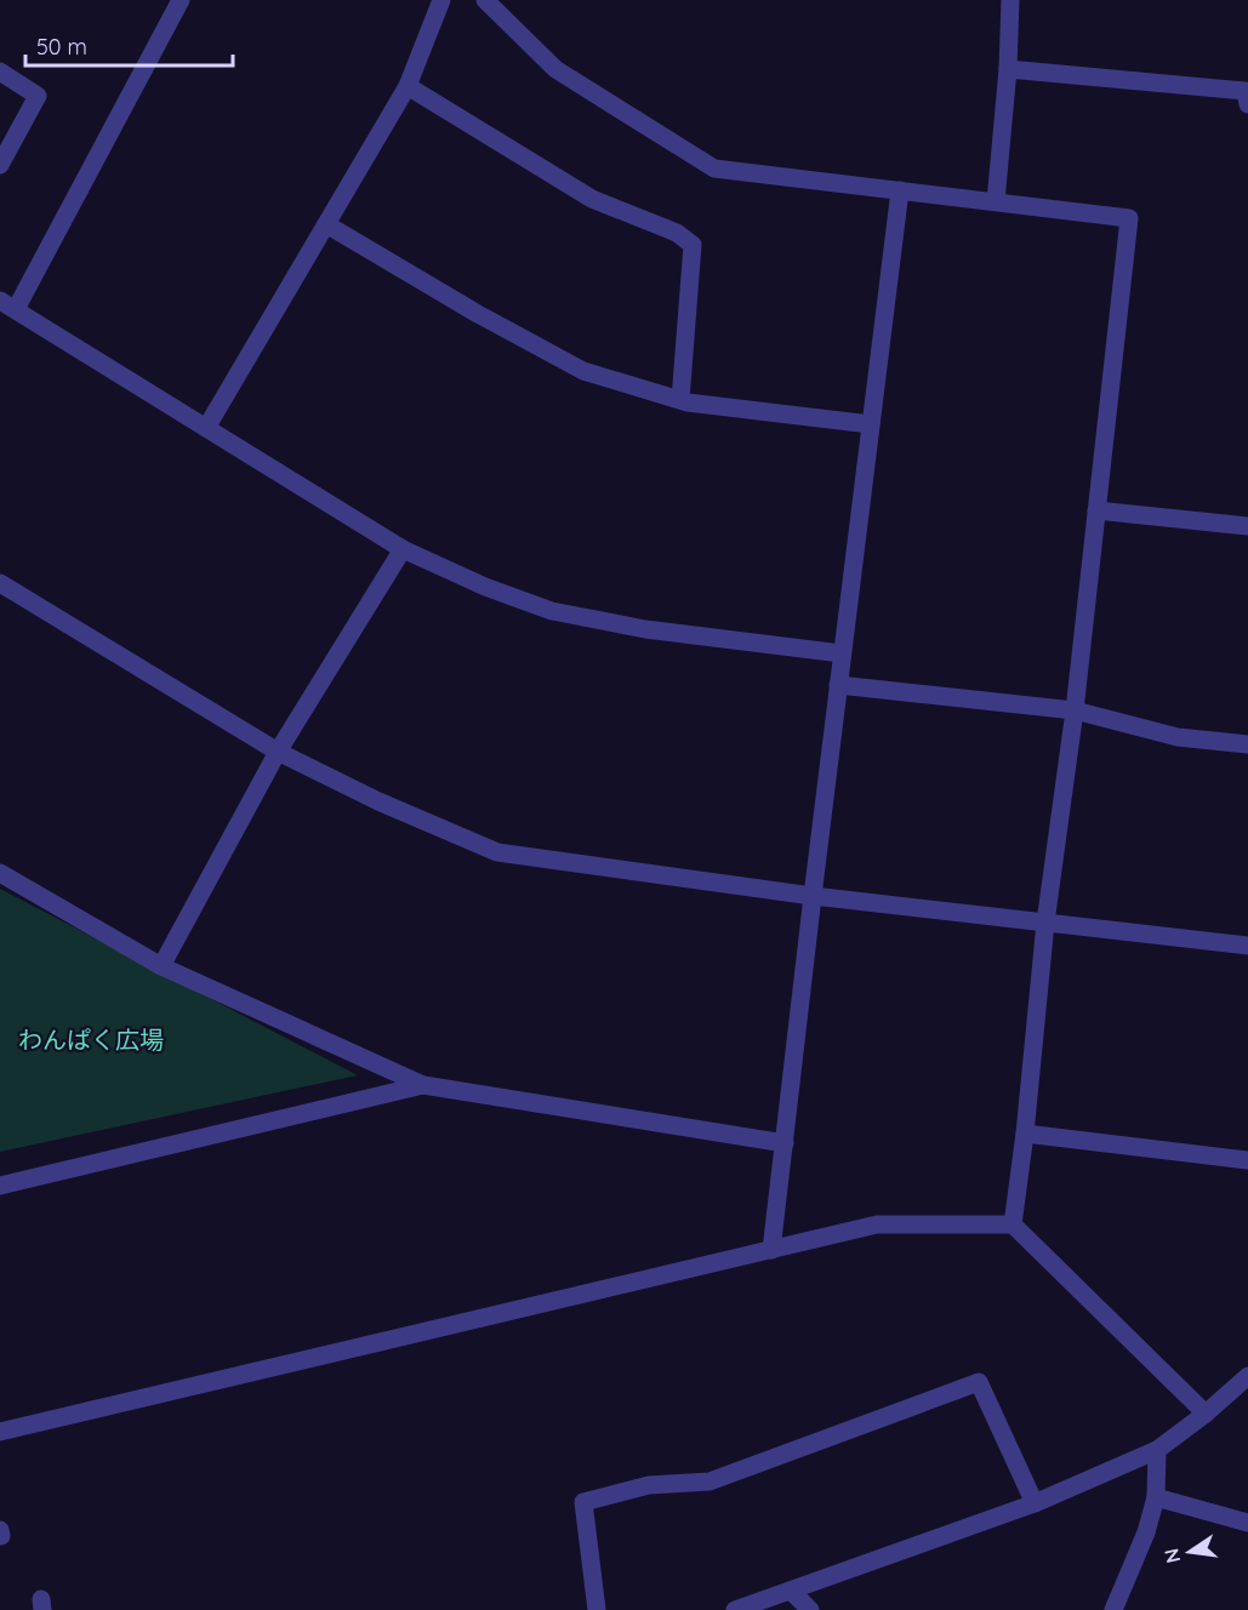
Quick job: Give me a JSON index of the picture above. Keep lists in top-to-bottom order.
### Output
{
  "parks": ["わんぱく広場"],
  "scale_bar": "50 m",
  "north": "left"
}
